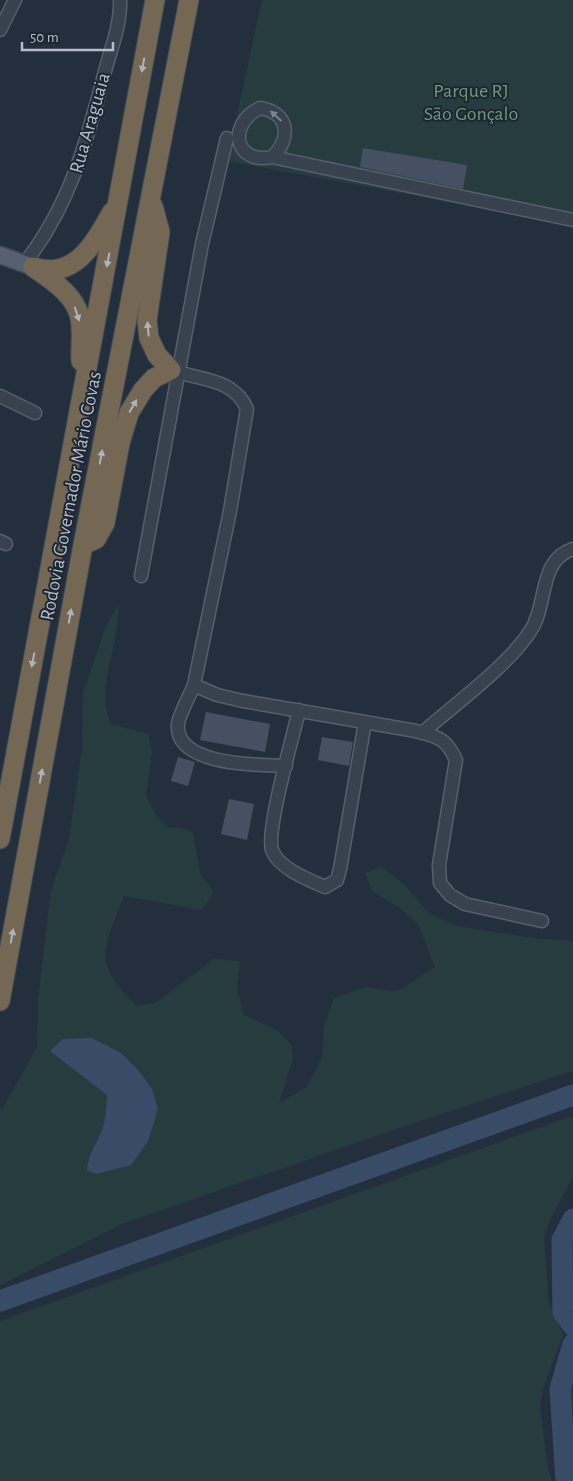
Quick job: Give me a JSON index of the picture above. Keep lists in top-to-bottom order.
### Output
{
  "streets": {
    "highway": ["Rodovia Governador Mário Covas"],
    "street": ["Rua Araguaia"]
  },
  "parks": ["Parque RJ São Gonçalo"],
  "scale_bar": "50 m"
}
